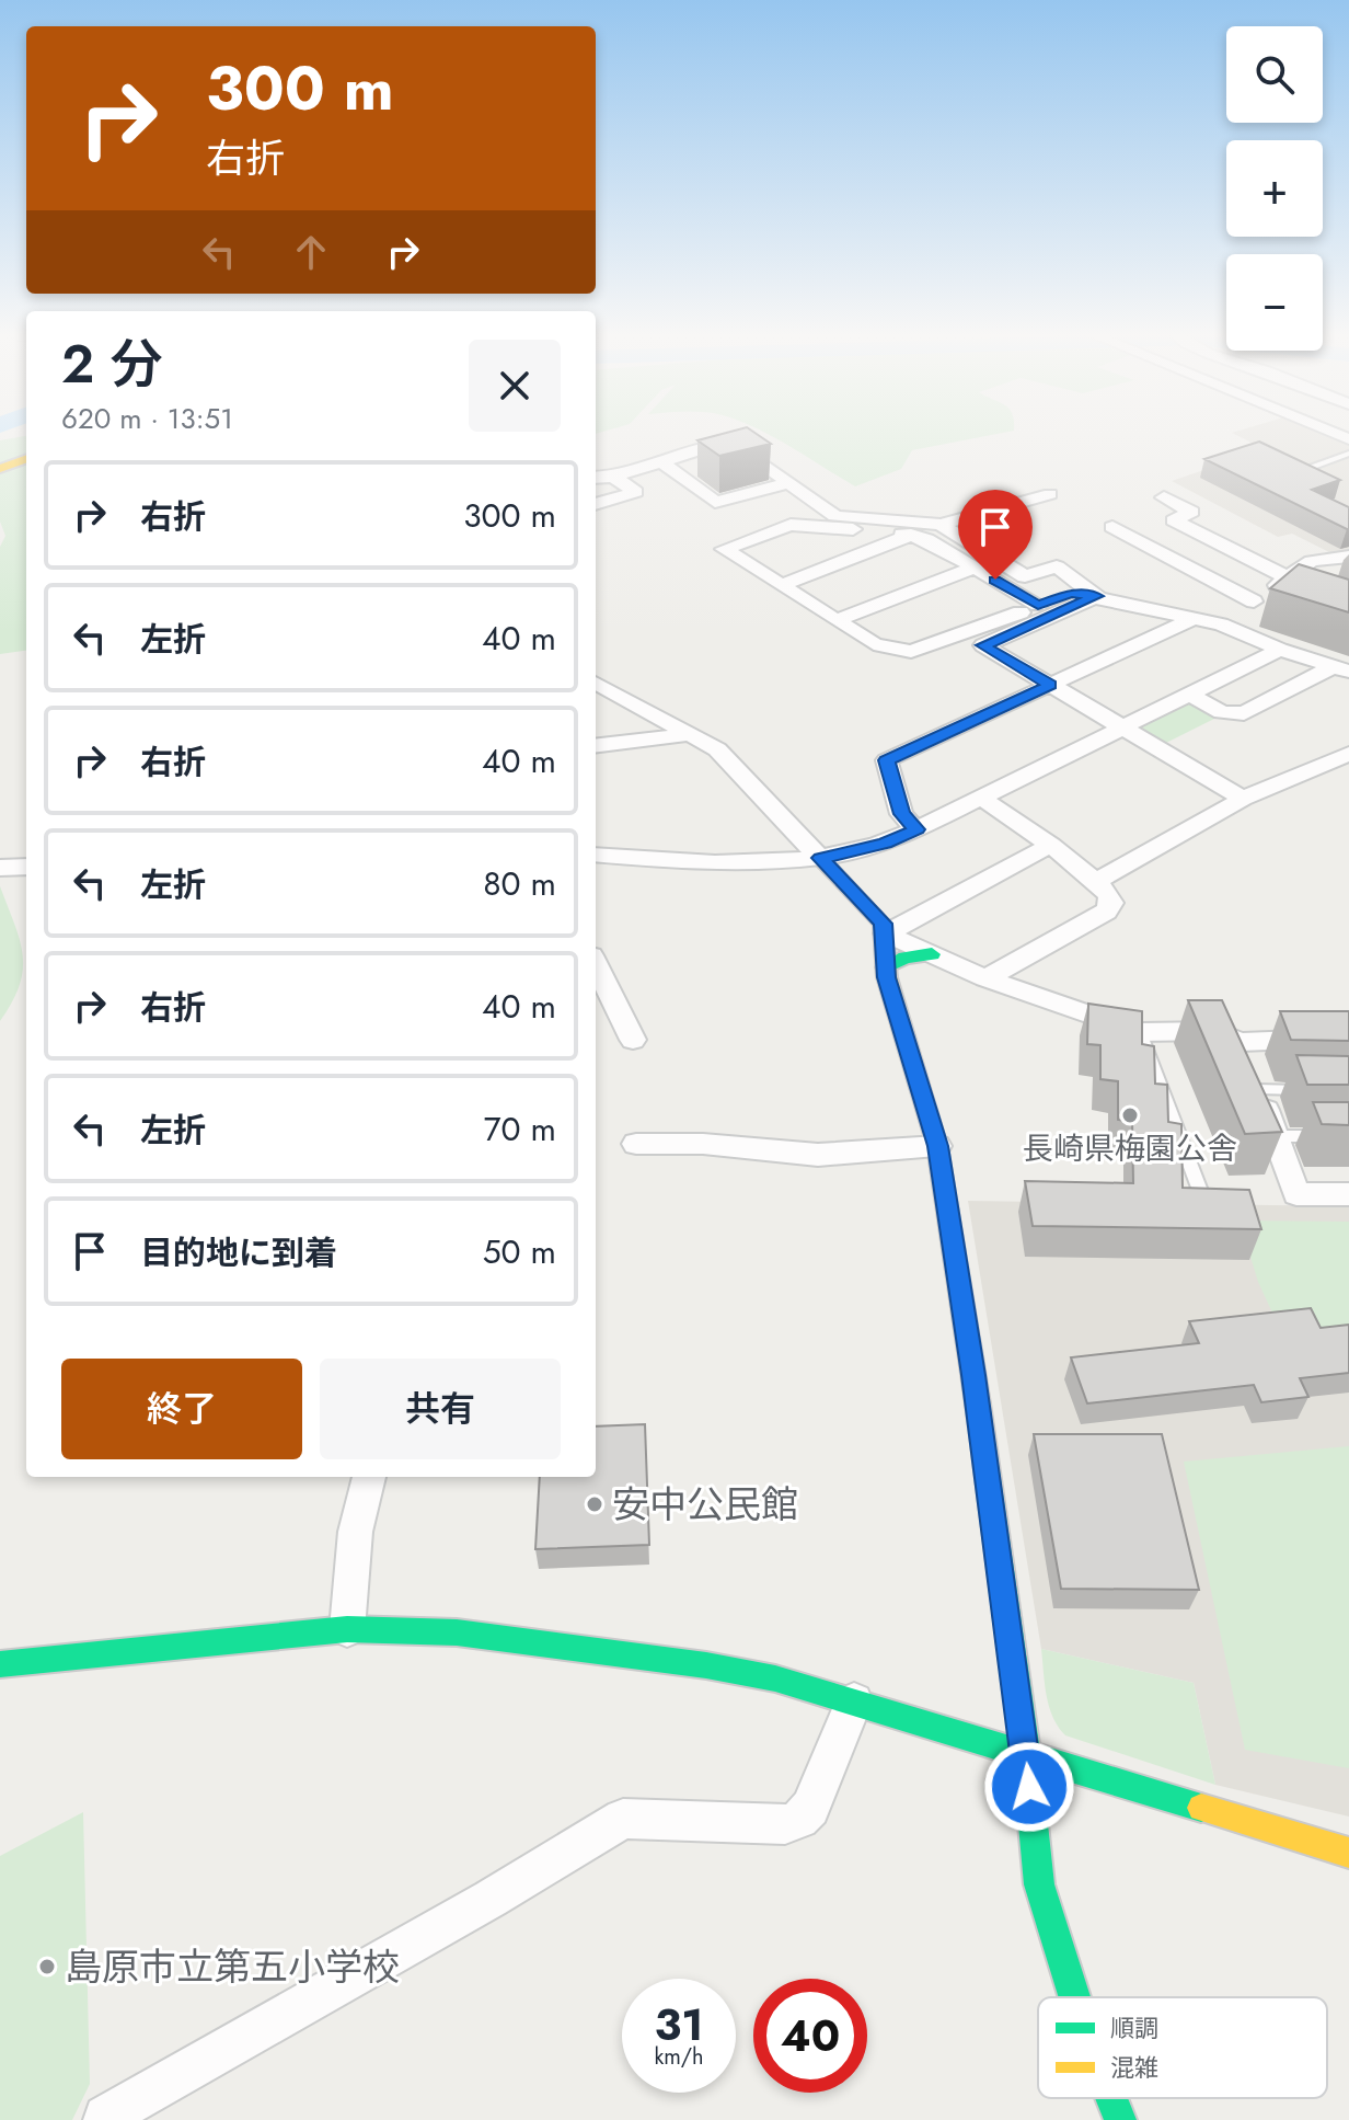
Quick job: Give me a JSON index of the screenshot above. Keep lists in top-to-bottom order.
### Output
{
  "places": ["長崎県梅園公舎", "安中公民館", "島原市立第五小学校"],
  "legend": ["順調", "混雑"],
  "page": {
    "map_buttons": ["+", "−"],
    "turn": ["300 m", "右折"],
    "heading": ["2 分", "620 m · 13:51"],
    "list": [
      {
        "name": "右折",
        "value": "300 m"
      },
      {
        "name": "左折",
        "value": "40 m"
      },
      {
        "name": "右折",
        "value": "40 m"
      },
      {
        "name": "左折",
        "value": "80 m"
      },
      {
        "name": "右折",
        "value": "40 m"
      },
      {
        "name": "左折",
        "value": "70 m"
      },
      {
        "name": "目的地に到着",
        "value": "50 m"
      }
    ],
    "buttons": ["終了", "共有"],
    "speed": "31 km/h",
    "limit": "40"
  }
}
